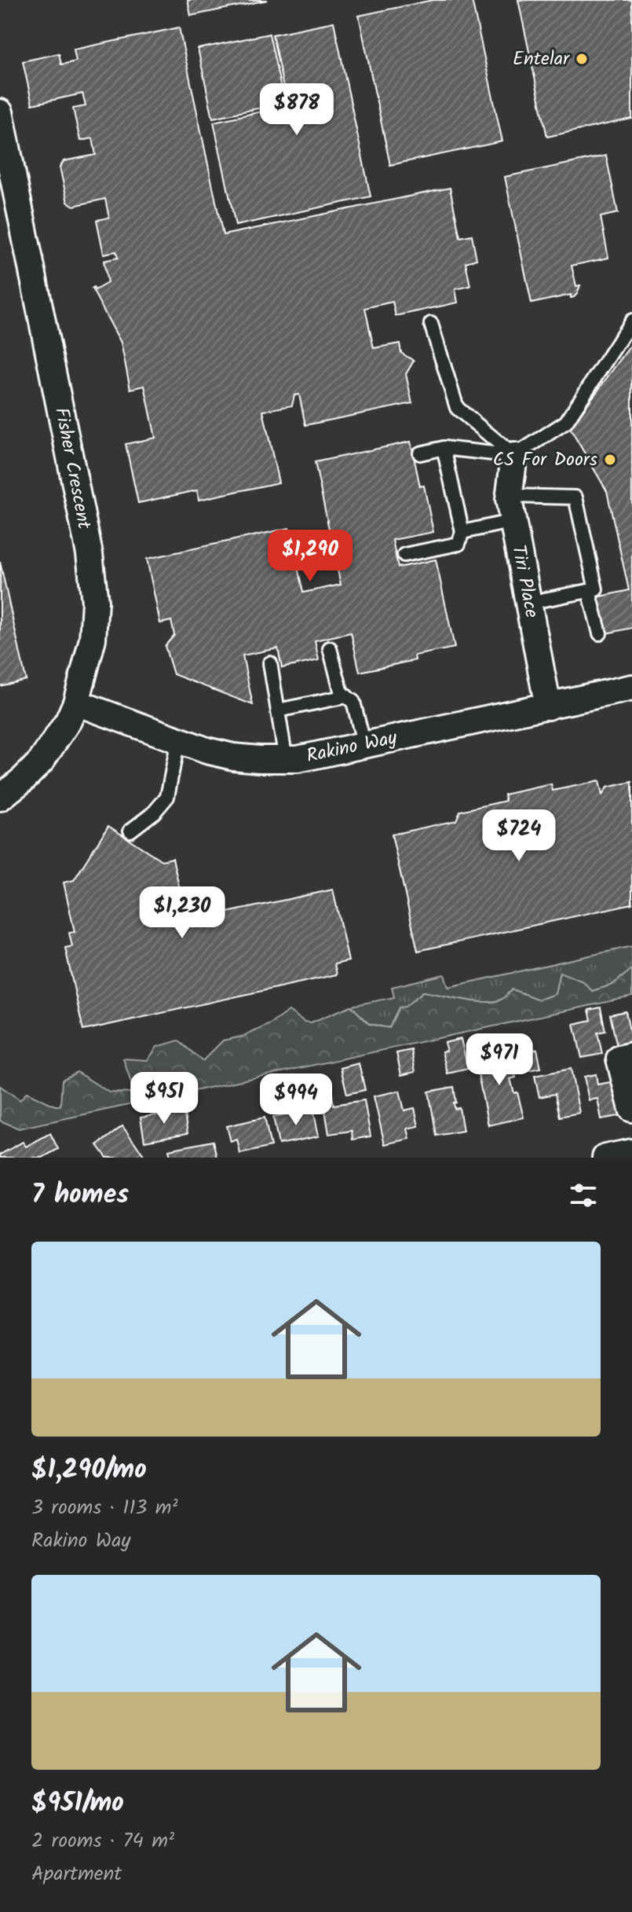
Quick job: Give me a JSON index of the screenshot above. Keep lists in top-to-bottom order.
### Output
{
  "streets": {
    "street": ["Fisher Crescent", "Tiri Place", "Rakino Way"]
  },
  "crossings": [
    ["Fisher Crescent", "Rakino Way"],
    ["Tiri Place", "Rakino Way"]
  ],
  "places": ["Entelar", "CS For Doors"],
  "page": {
    "price": [
      "$878",
      "$1,290",
      "$724",
      "$1,230",
      "$971",
      "$951",
      "$994"
    ],
    "heading": "7 homes",
    "list": [
      {
        "name": "$1,290/mo",
        "note": "3 rooms · 113 m² · Rakino Way"
      },
      {
        "name": "$951/mo",
        "note": "2 rooms · 74 m² · Apartment"
      }
    ]
  }
}
